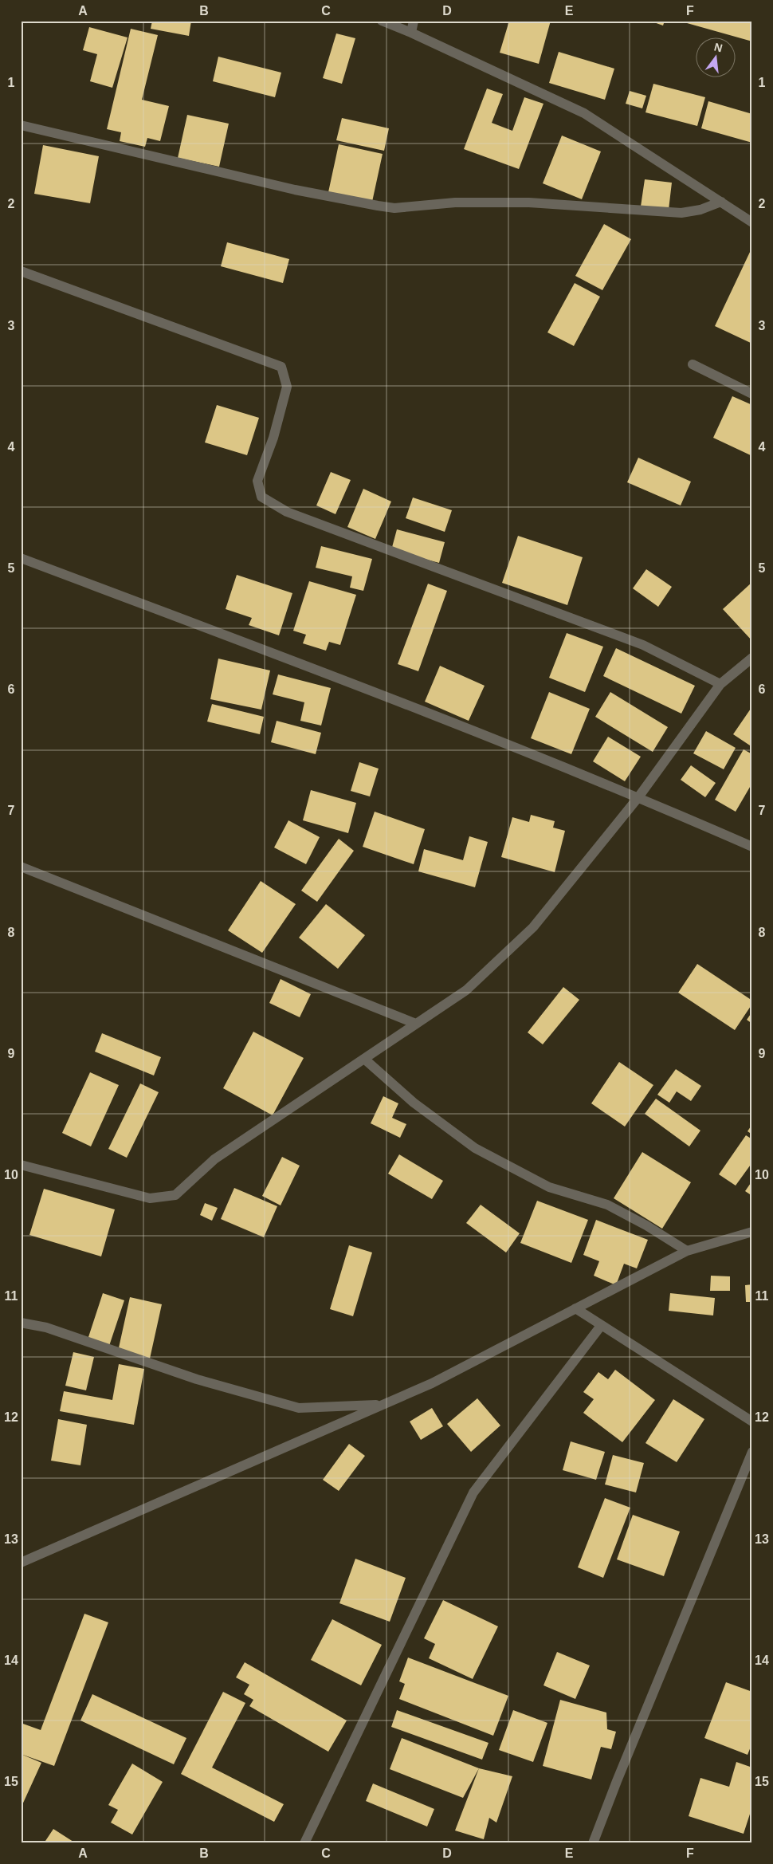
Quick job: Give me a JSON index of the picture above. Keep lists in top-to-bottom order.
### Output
{
  "north": "top",
  "grid": {
    "columns": [
      "A",
      "B",
      "C",
      "D",
      "E",
      "F"
    ],
    "rows": [
      "1",
      "2",
      "3",
      "4",
      "5",
      "6",
      "7",
      "8",
      "9",
      "10",
      "11",
      "12",
      "13",
      "14",
      "15"
    ]
  }
}
